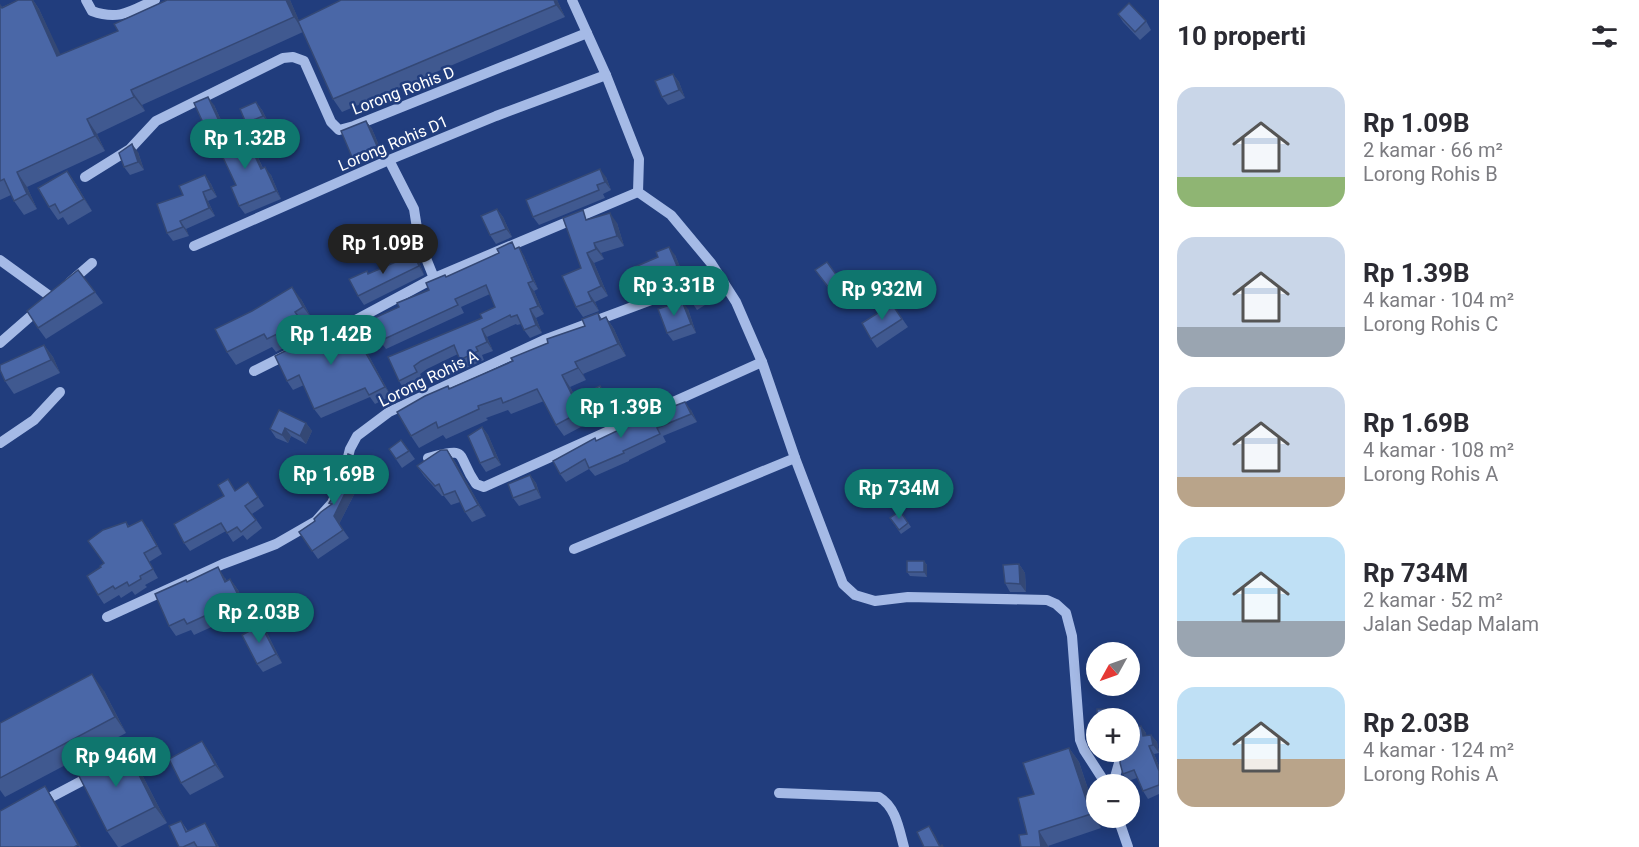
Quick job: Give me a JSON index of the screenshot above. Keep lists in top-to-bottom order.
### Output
{
  "streets": {
    "street": ["Lorong Rohis D", "Lorong Rohis D1", "Lorong Rohis A"]
  },
  "north": "bottom left",
  "page": {
    "heading": "10 properti",
    "list": [
      {
        "name": "Rp 1.09B",
        "note": "2 kamar · 66 m² · Lorong Rohis B"
      },
      {
        "name": "Rp 1.39B",
        "note": "4 kamar · 104 m² · Lorong Rohis C"
      },
      {
        "name": "Rp 1.69B",
        "note": "4 kamar · 108 m² · Lorong Rohis A"
      },
      {
        "name": "Rp 734M",
        "note": "2 kamar · 52 m² · Jalan Sedap Malam"
      },
      {
        "name": "Rp 2.03B",
        "note": "4 kamar · 124 m² · Lorong Rohis A"
      }
    ],
    "price": [
      "Rp 1.32B",
      "Rp 1.09B",
      "Rp 3.31B",
      "Rp 932M",
      "Rp 1.42B",
      "Rp 1.39B",
      "Rp 1.69B",
      "Rp 734M",
      "Rp 2.03B",
      "Rp 946M"
    ],
    "map_buttons": ["+", "−"]
  }
}
